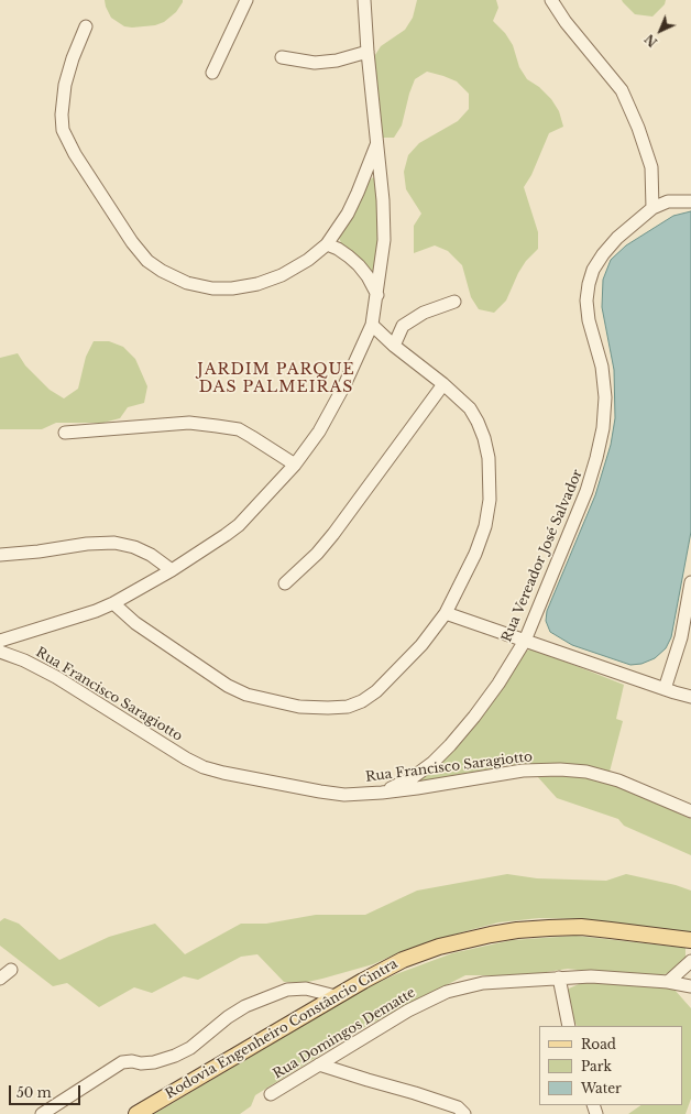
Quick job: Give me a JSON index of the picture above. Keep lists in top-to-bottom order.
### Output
{
  "streets": {
    "main road": ["Rodovia Engenheiro Constâncio Cintra"],
    "street": ["Rua Vereador José Salvador", "Rua Francisco Saragiotto", "Rua Domingos Dematte"]
  },
  "crossings": [
    ["Rua Vereador José Salvador", "Rua Francisco Saragiotto"]
  ],
  "districts": ["JARDIM PARQUE DAS PALMEIRAS"],
  "legend": ["Road", "Park", "Water"],
  "scale_bar": "50 m",
  "north": "bottom left"
}
